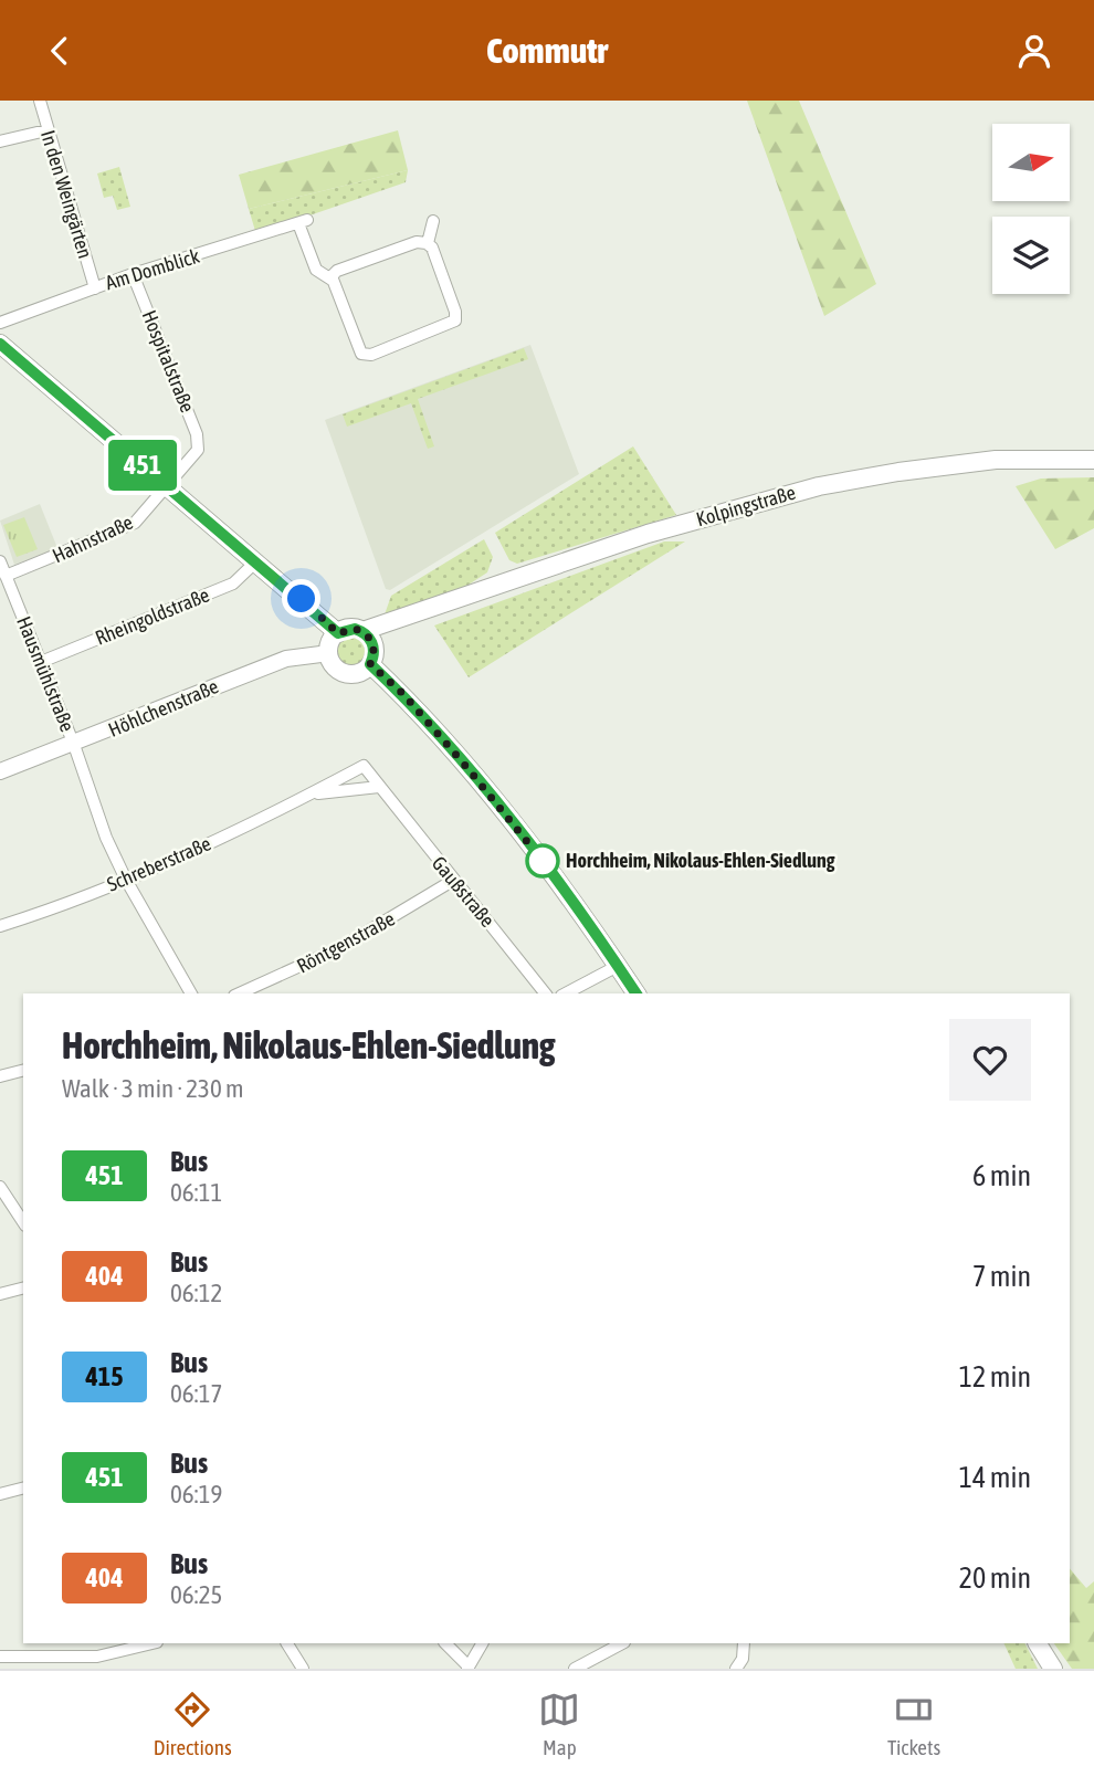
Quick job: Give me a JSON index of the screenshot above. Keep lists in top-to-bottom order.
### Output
{
  "streets": {
    "main road": ["Kolpingstraße"],
    "street": [
      "In den Weingärten",
      "Am Domblick",
      "Hospitalstraße",
      "Hahnstraße",
      "Rheingoldstraße",
      "Hausmühlstraße",
      "Höhlchenstraße",
      "Schreberstraße",
      "Gaußstraße",
      "Röntgenstraße"
    ]
  },
  "crossings": [
    ["In den Weingärten", "Am Domblick"],
    ["Am Domblick", "Hospitalstraße"],
    ["Hospitalstraße", "Hahnstraße"],
    ["Kolpingstraße", "Höhlchenstraße"],
    ["Hahnstraße", "Hausmühlstraße"],
    ["Rheingoldstraße", "Hausmühlstraße"],
    ["Hausmühlstraße", "Höhlchenstraße"],
    ["Hausmühlstraße", "Schreberstraße"],
    ["Schreberstraße", "Gaußstraße"],
    ["Gaußstraße", "Röntgenstraße"]
  ],
  "places": ["Horchheim, Nikolaus-Ehlen-Siedlung"],
  "lines": ["bus line 451"],
  "north": "right",
  "page": {
    "header": "Commutr",
    "on_map": "451",
    "heading": ["Horchheim, Nikolaus-Ehlen-Siedlung", "Walk · 3 min · 230 m"],
    "list": [
      {
        "mark": "451",
        "name": "Bus",
        "note": "06:11",
        "value": "6 min"
      },
      {
        "mark": "404",
        "name": "Bus",
        "note": "06:12",
        "value": "7 min"
      },
      {
        "mark": "415",
        "name": "Bus",
        "note": "06:17",
        "value": "12 min"
      },
      {
        "mark": "451",
        "name": "Bus",
        "note": "06:19",
        "value": "14 min"
      },
      {
        "mark": "404",
        "name": "Bus",
        "note": "06:25",
        "value": "20 min"
      }
    ],
    "tabs": ["Directions", "Map", "Tickets"]
  }
}
